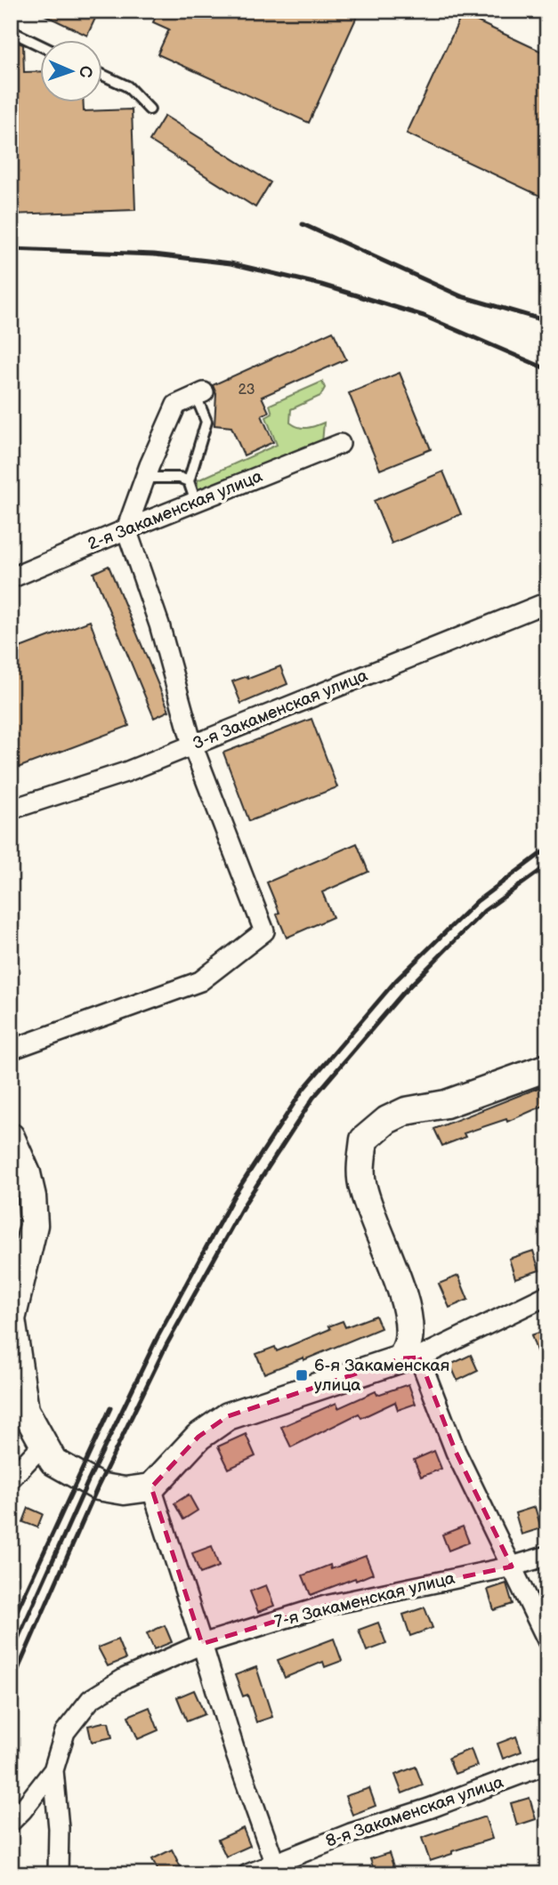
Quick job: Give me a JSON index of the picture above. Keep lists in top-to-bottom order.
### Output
{
  "streets": {
    "street": [
      "2-я Закаменская улица",
      "3-я Закаменская улица",
      "7-я Закаменская улица",
      "8-я Закаменская улица"
    ]
  },
  "places": {
    "transit": ["6-я Закаменская улица"]
  },
  "house_numbers": ["23"],
  "north": "right"
}
